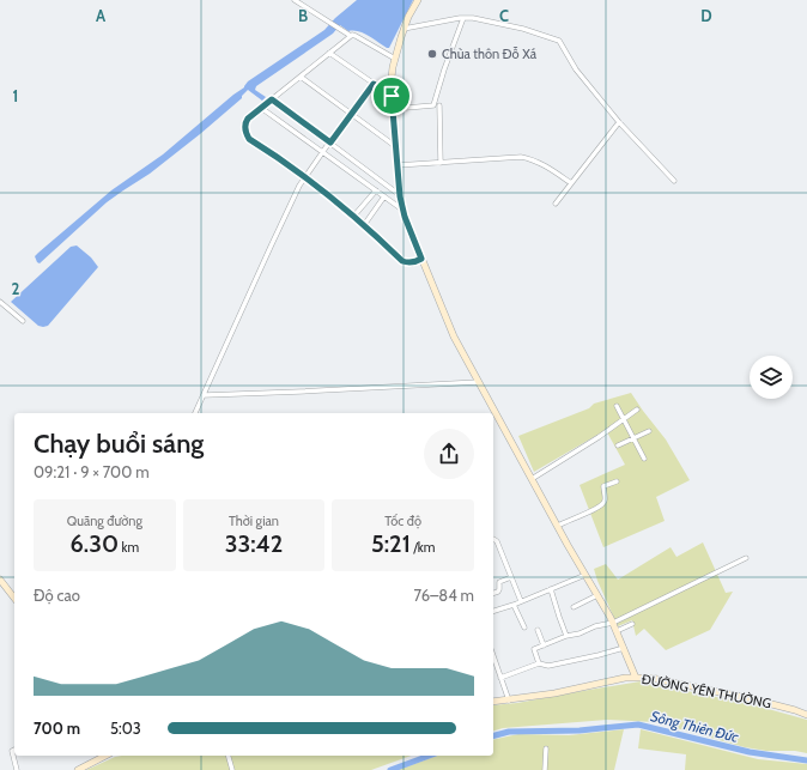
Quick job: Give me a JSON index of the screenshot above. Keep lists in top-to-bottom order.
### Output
{
  "streets": {
    "main road": ["ĐƯỜNG YÊN THƯỜNG"]
  },
  "water": ["Sông Thiên Đức"],
  "places": ["Chùa thôn Đỗ Xá"],
  "page": {
    "heading": ["Chạy buổi sáng", "09:21 · 9 × 700 m"],
    "stats": [
      ["Quãng đường", "6.30 km"],
      ["Thời gian", "33:42"],
      ["Tốc độ", "5:21 /km"]
    ],
    "chart": ["Độ cao", "76–84 m"],
    "list": [
      {
        "name": "700 m",
        "note": "5:03"
      }
    ]
  },
  "grid": {
    "columns": [
      "A",
      "B",
      "C",
      "D"
    ],
    "rows": ["1", "2"]
  }
}
